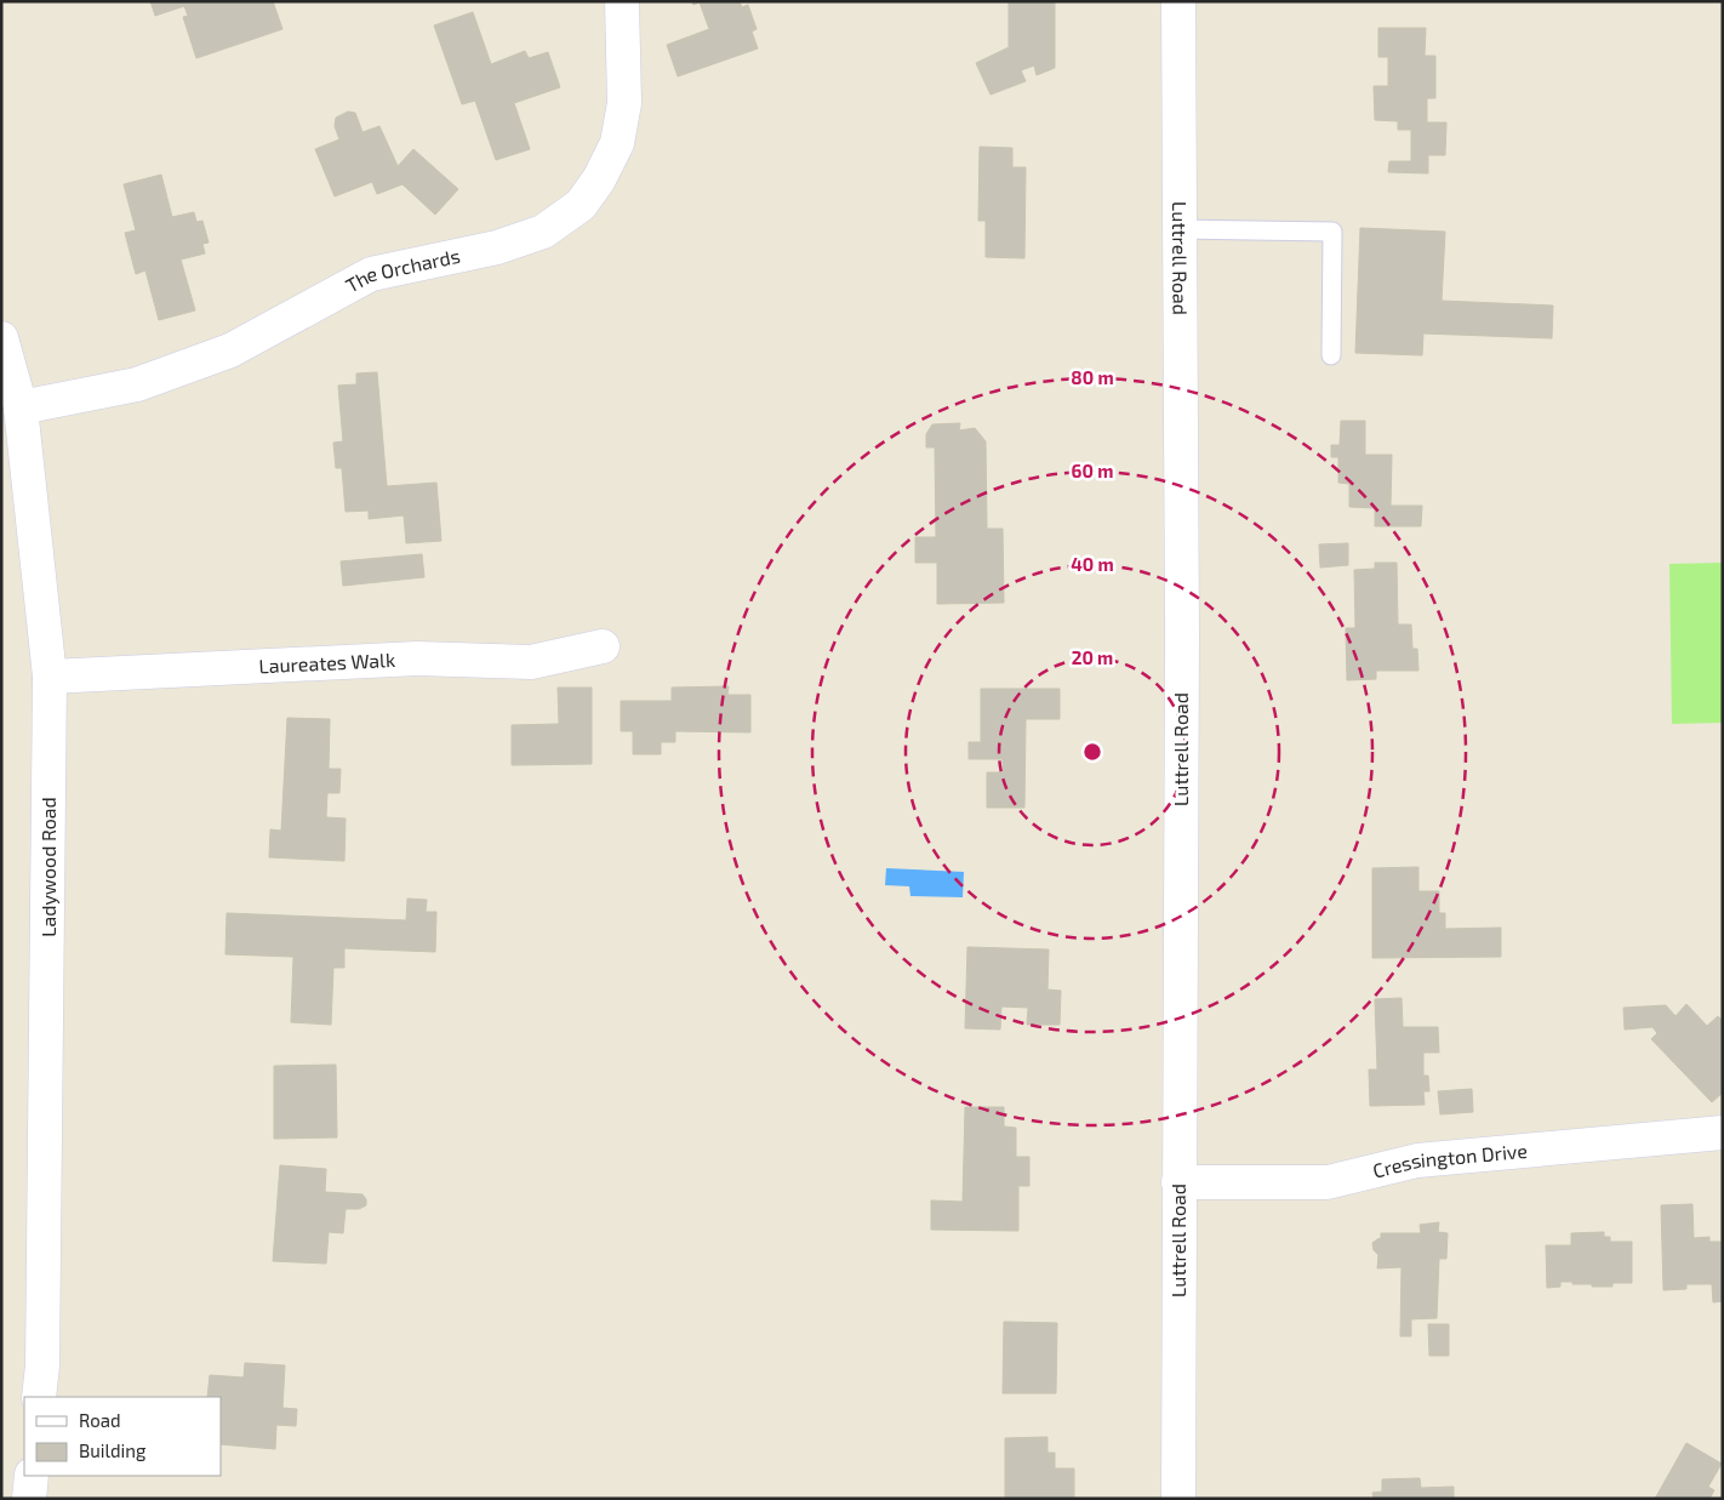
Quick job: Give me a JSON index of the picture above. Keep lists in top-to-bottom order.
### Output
{
  "streets": {
    "street": [
      "Luttrell Road",
      "The Orchards",
      "Laureates Walk",
      "Ladywood Road",
      "Cressington Drive"
    ]
  },
  "crossings": [
    ["Luttrell Road", "Cressington Drive"],
    ["The Orchards", "Ladywood Road"],
    ["Laureates Walk", "Ladywood Road"]
  ],
  "legend": ["Road", "Building"],
  "rings": [
    "80 m",
    "60 m",
    "40 m",
    "20 m"
  ]
}
